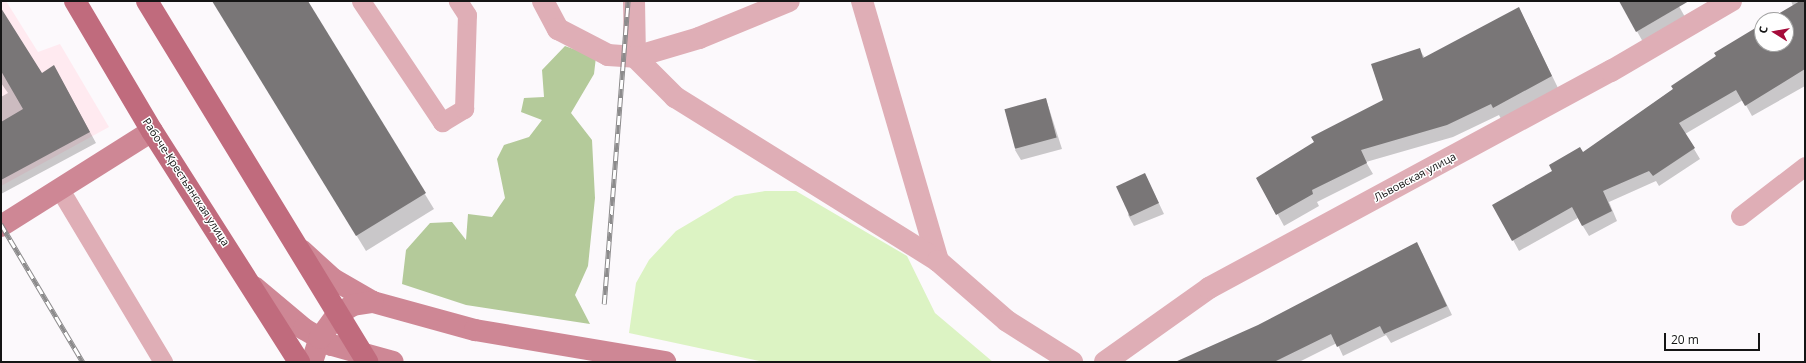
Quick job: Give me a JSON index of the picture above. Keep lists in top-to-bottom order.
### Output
{
  "streets": {
    "main road": ["Рабоче-Крестьянская улица"],
    "street": ["Львовская улица"]
  },
  "scale_bar": "20 m",
  "north": "left"
}
